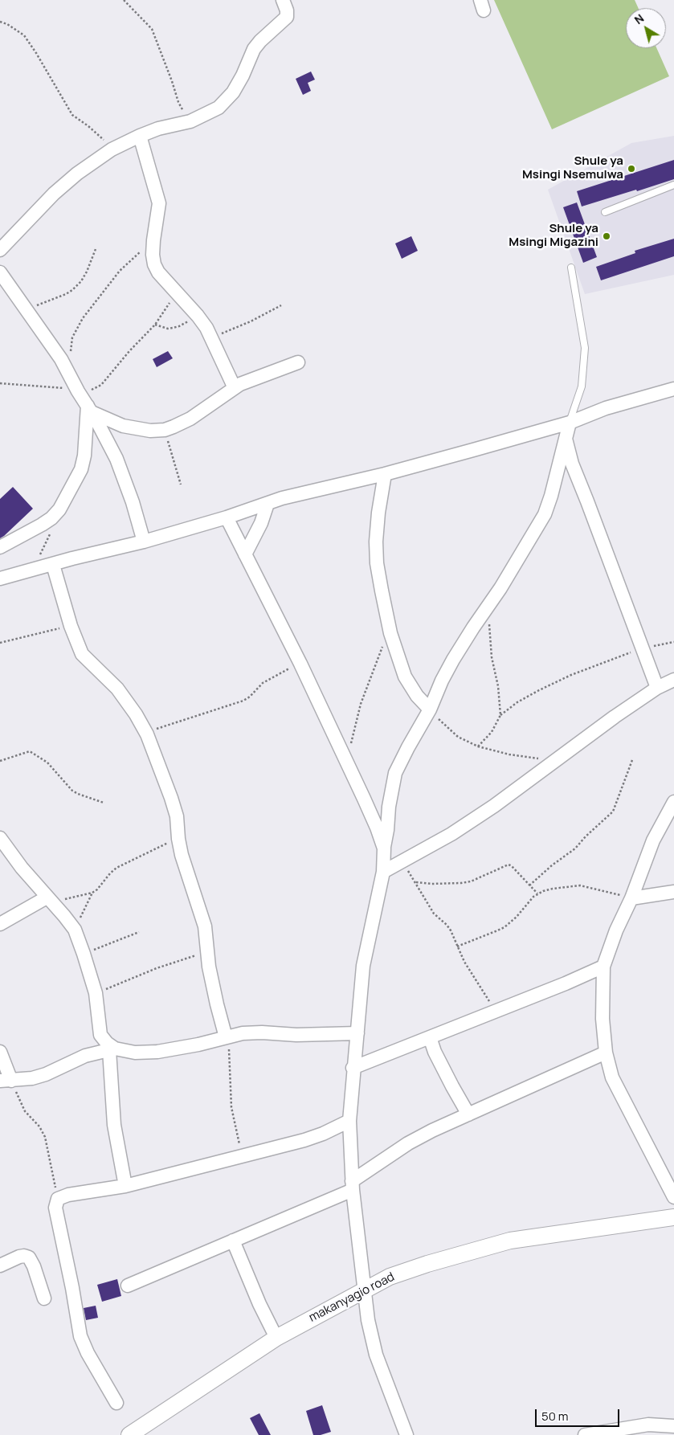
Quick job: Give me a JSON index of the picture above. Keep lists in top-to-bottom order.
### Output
{
  "streets": {
    "street": ["makanyagio road"]
  },
  "places": ["Shule ya Msingi Nsemulwa", "Shule ya Msingi Migazini"],
  "scale_bar": "50 m",
  "north": "top left"
}
